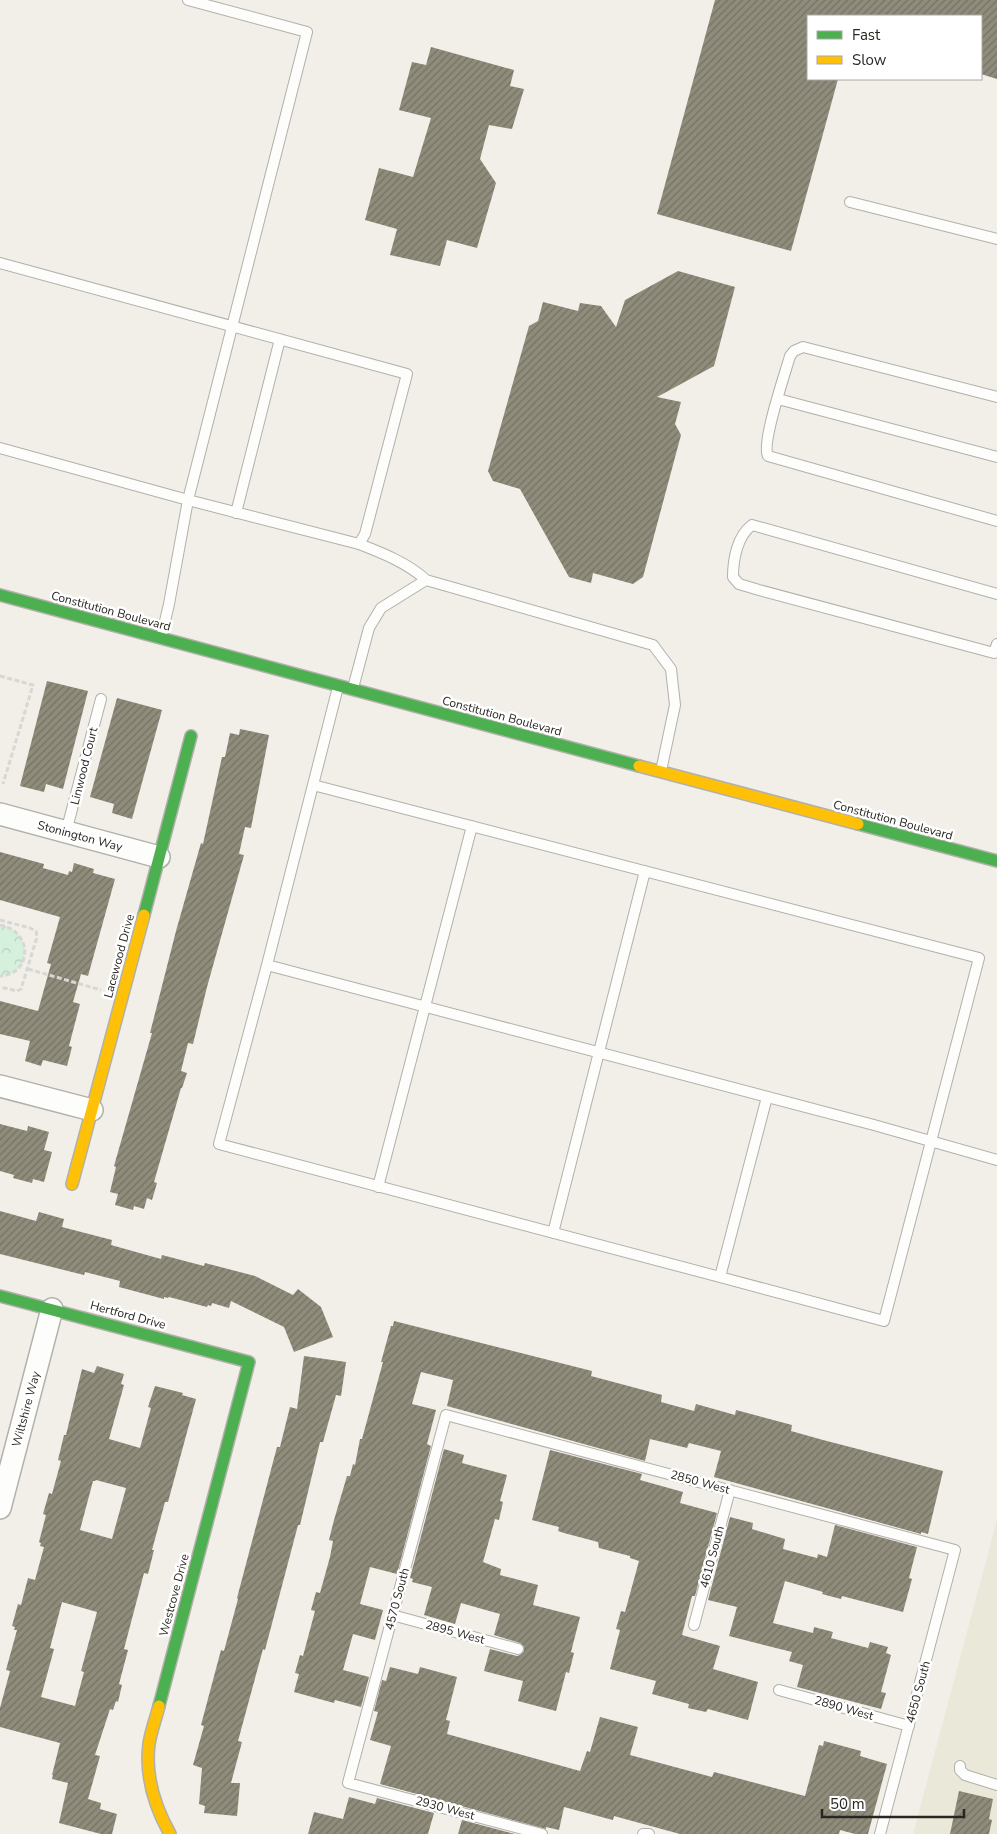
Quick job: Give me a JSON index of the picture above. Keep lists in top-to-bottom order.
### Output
{
  "streets": {
    "street": [
      "Constitution Boulevard",
      "Stonington Way",
      "Lacewood Drive",
      "Hertford Drive",
      "Wiltshire Way",
      "Westcove Drive"
    ],
    "lane": [
      "Linwood Court",
      "2850 West",
      "4610 South",
      "4570 South",
      "2895 West",
      "4650 South",
      "2890 West",
      "2930 West"
    ]
  },
  "crossings": [
    ["Linwood Court", "Stonington Way"],
    ["Stonington Way", "Lacewood Drive"],
    ["Hertford Drive", "Wiltshire Way"],
    ["Hertford Drive", "Westcove Drive"],
    ["2850 West", "4610 South"],
    ["2850 West", "4570 South"],
    ["2850 West", "4650 South"],
    ["4570 South", "2895 West"],
    ["4570 South", "2930 West"],
    ["4650 South", "2890 West"]
  ],
  "legend": ["Fast", "Slow"],
  "scale_bar": "50 m"
}
